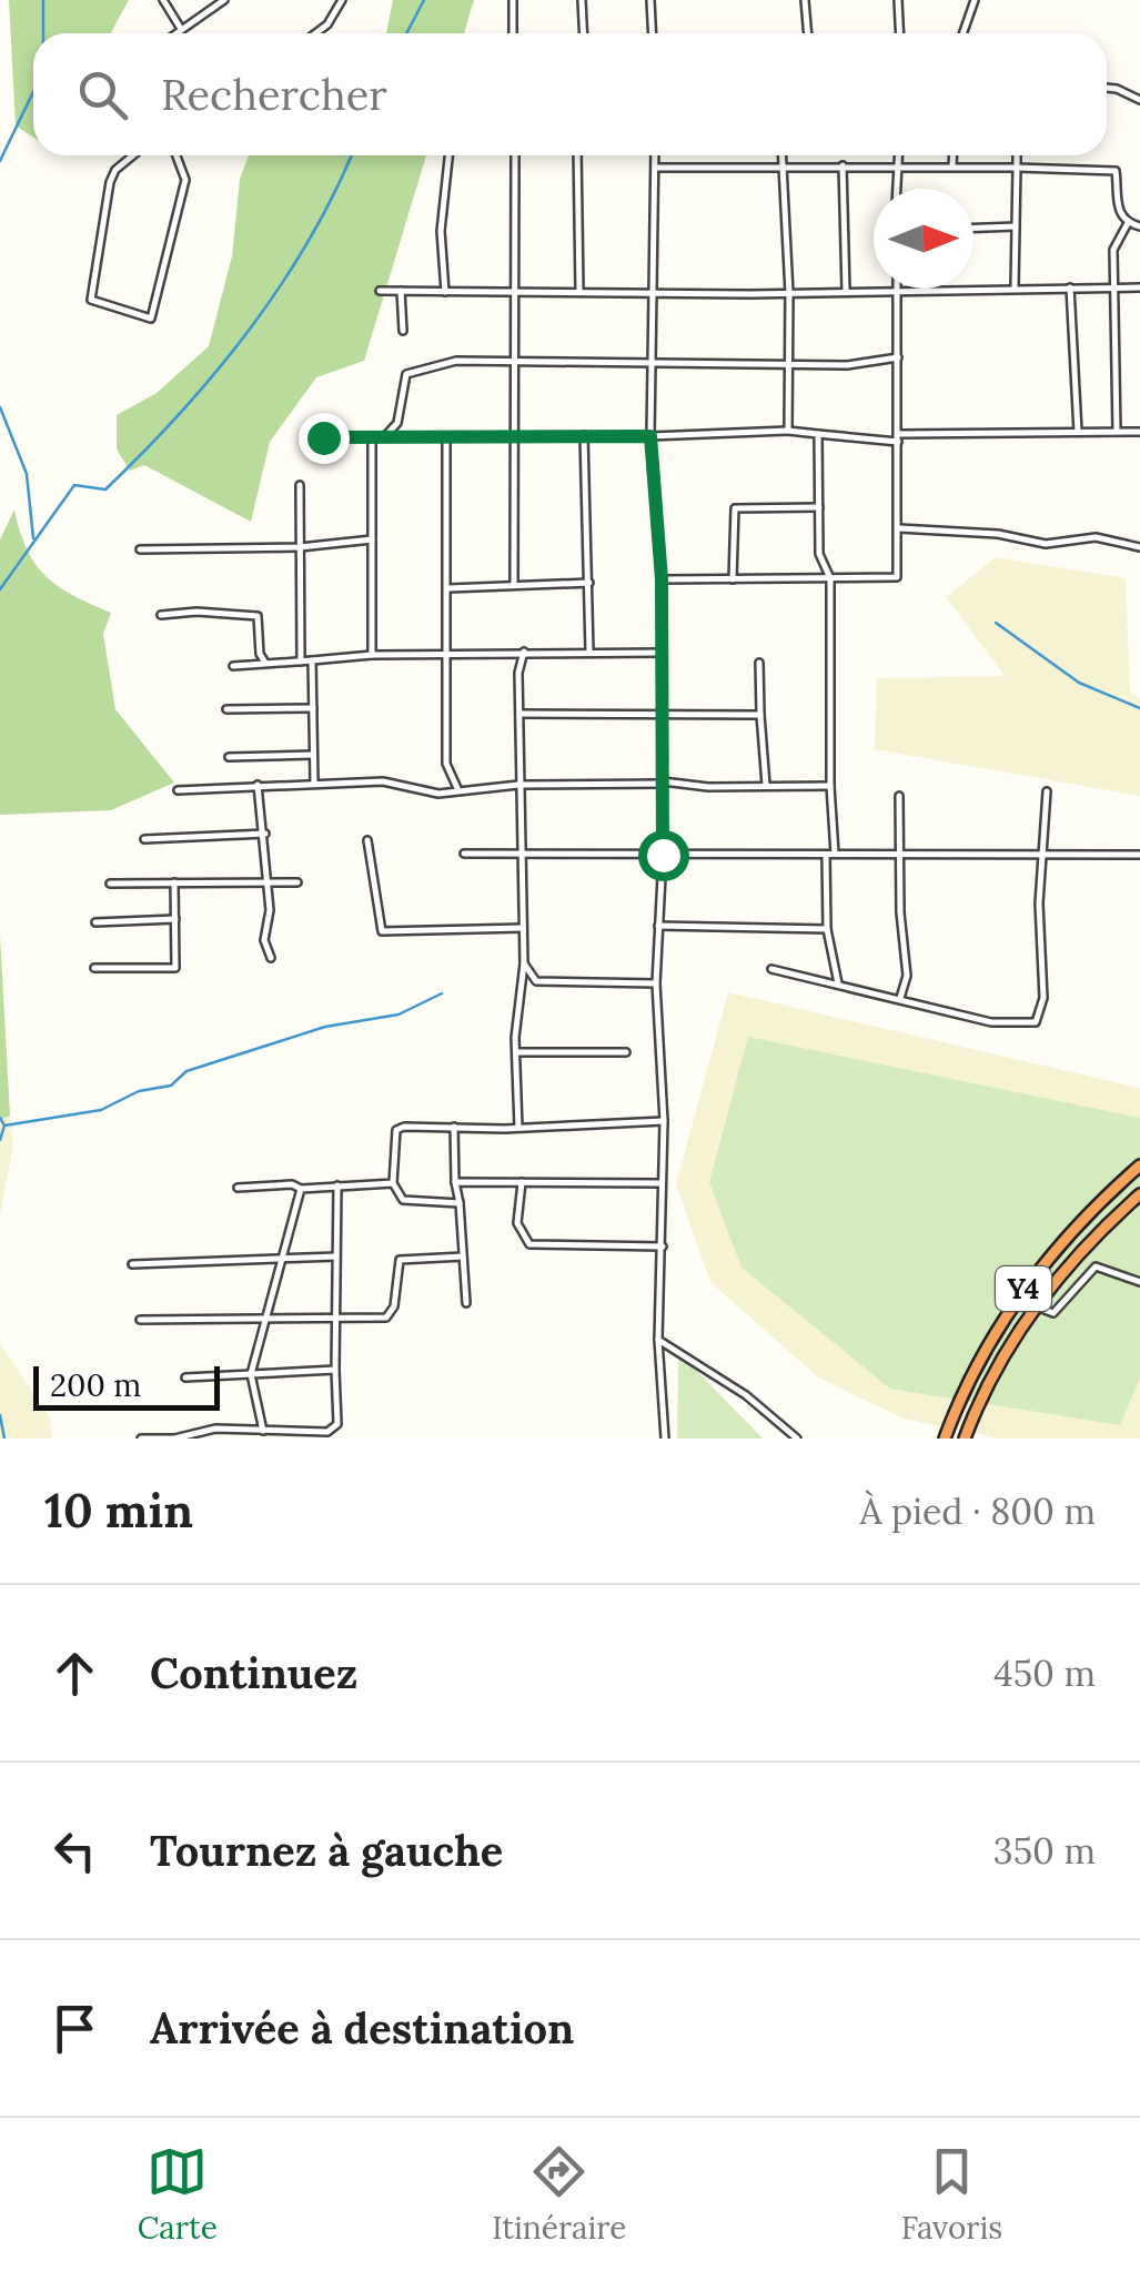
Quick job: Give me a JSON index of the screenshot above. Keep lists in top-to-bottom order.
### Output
{
  "streets": {
    "highway": ["Y4"]
  },
  "scale_bar": "200 m",
  "north": "right",
  "page": {
    "search": "Rechercher",
    "scale": "200 m",
    "heading": ["10 min", "À pied · 800 m"],
    "list": [
      ["Continuez", "450 m"],
      ["Tournez à gauche", "350 m"],
      "Arrivée à destination"
    ],
    "nav": ["Carte", "Itinéraire", "Favoris"]
  }
}
